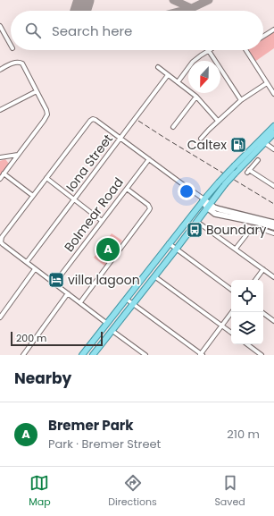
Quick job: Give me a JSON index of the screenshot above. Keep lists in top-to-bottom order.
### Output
{
  "streets": {
    "street": ["Iona Street", "Bolmear Road"]
  },
  "places": {
    "fuel station": ["Caltex"],
    "bus stop": ["Boundary"],
    "hotel": ["villa lagoon"]
  },
  "scale_bar": "200 m",
  "north": "bottom",
  "page": {
    "search": "Search here",
    "pins": "A",
    "scale": "200 m",
    "heading": "Nearby",
    "list": [
      {
        "mark": "A",
        "name": "Bremer Park",
        "note": "Park · Bremer Street",
        "value": "210 m"
      }
    ],
    "nav": ["Map", "Directions", "Saved"]
  }
}
